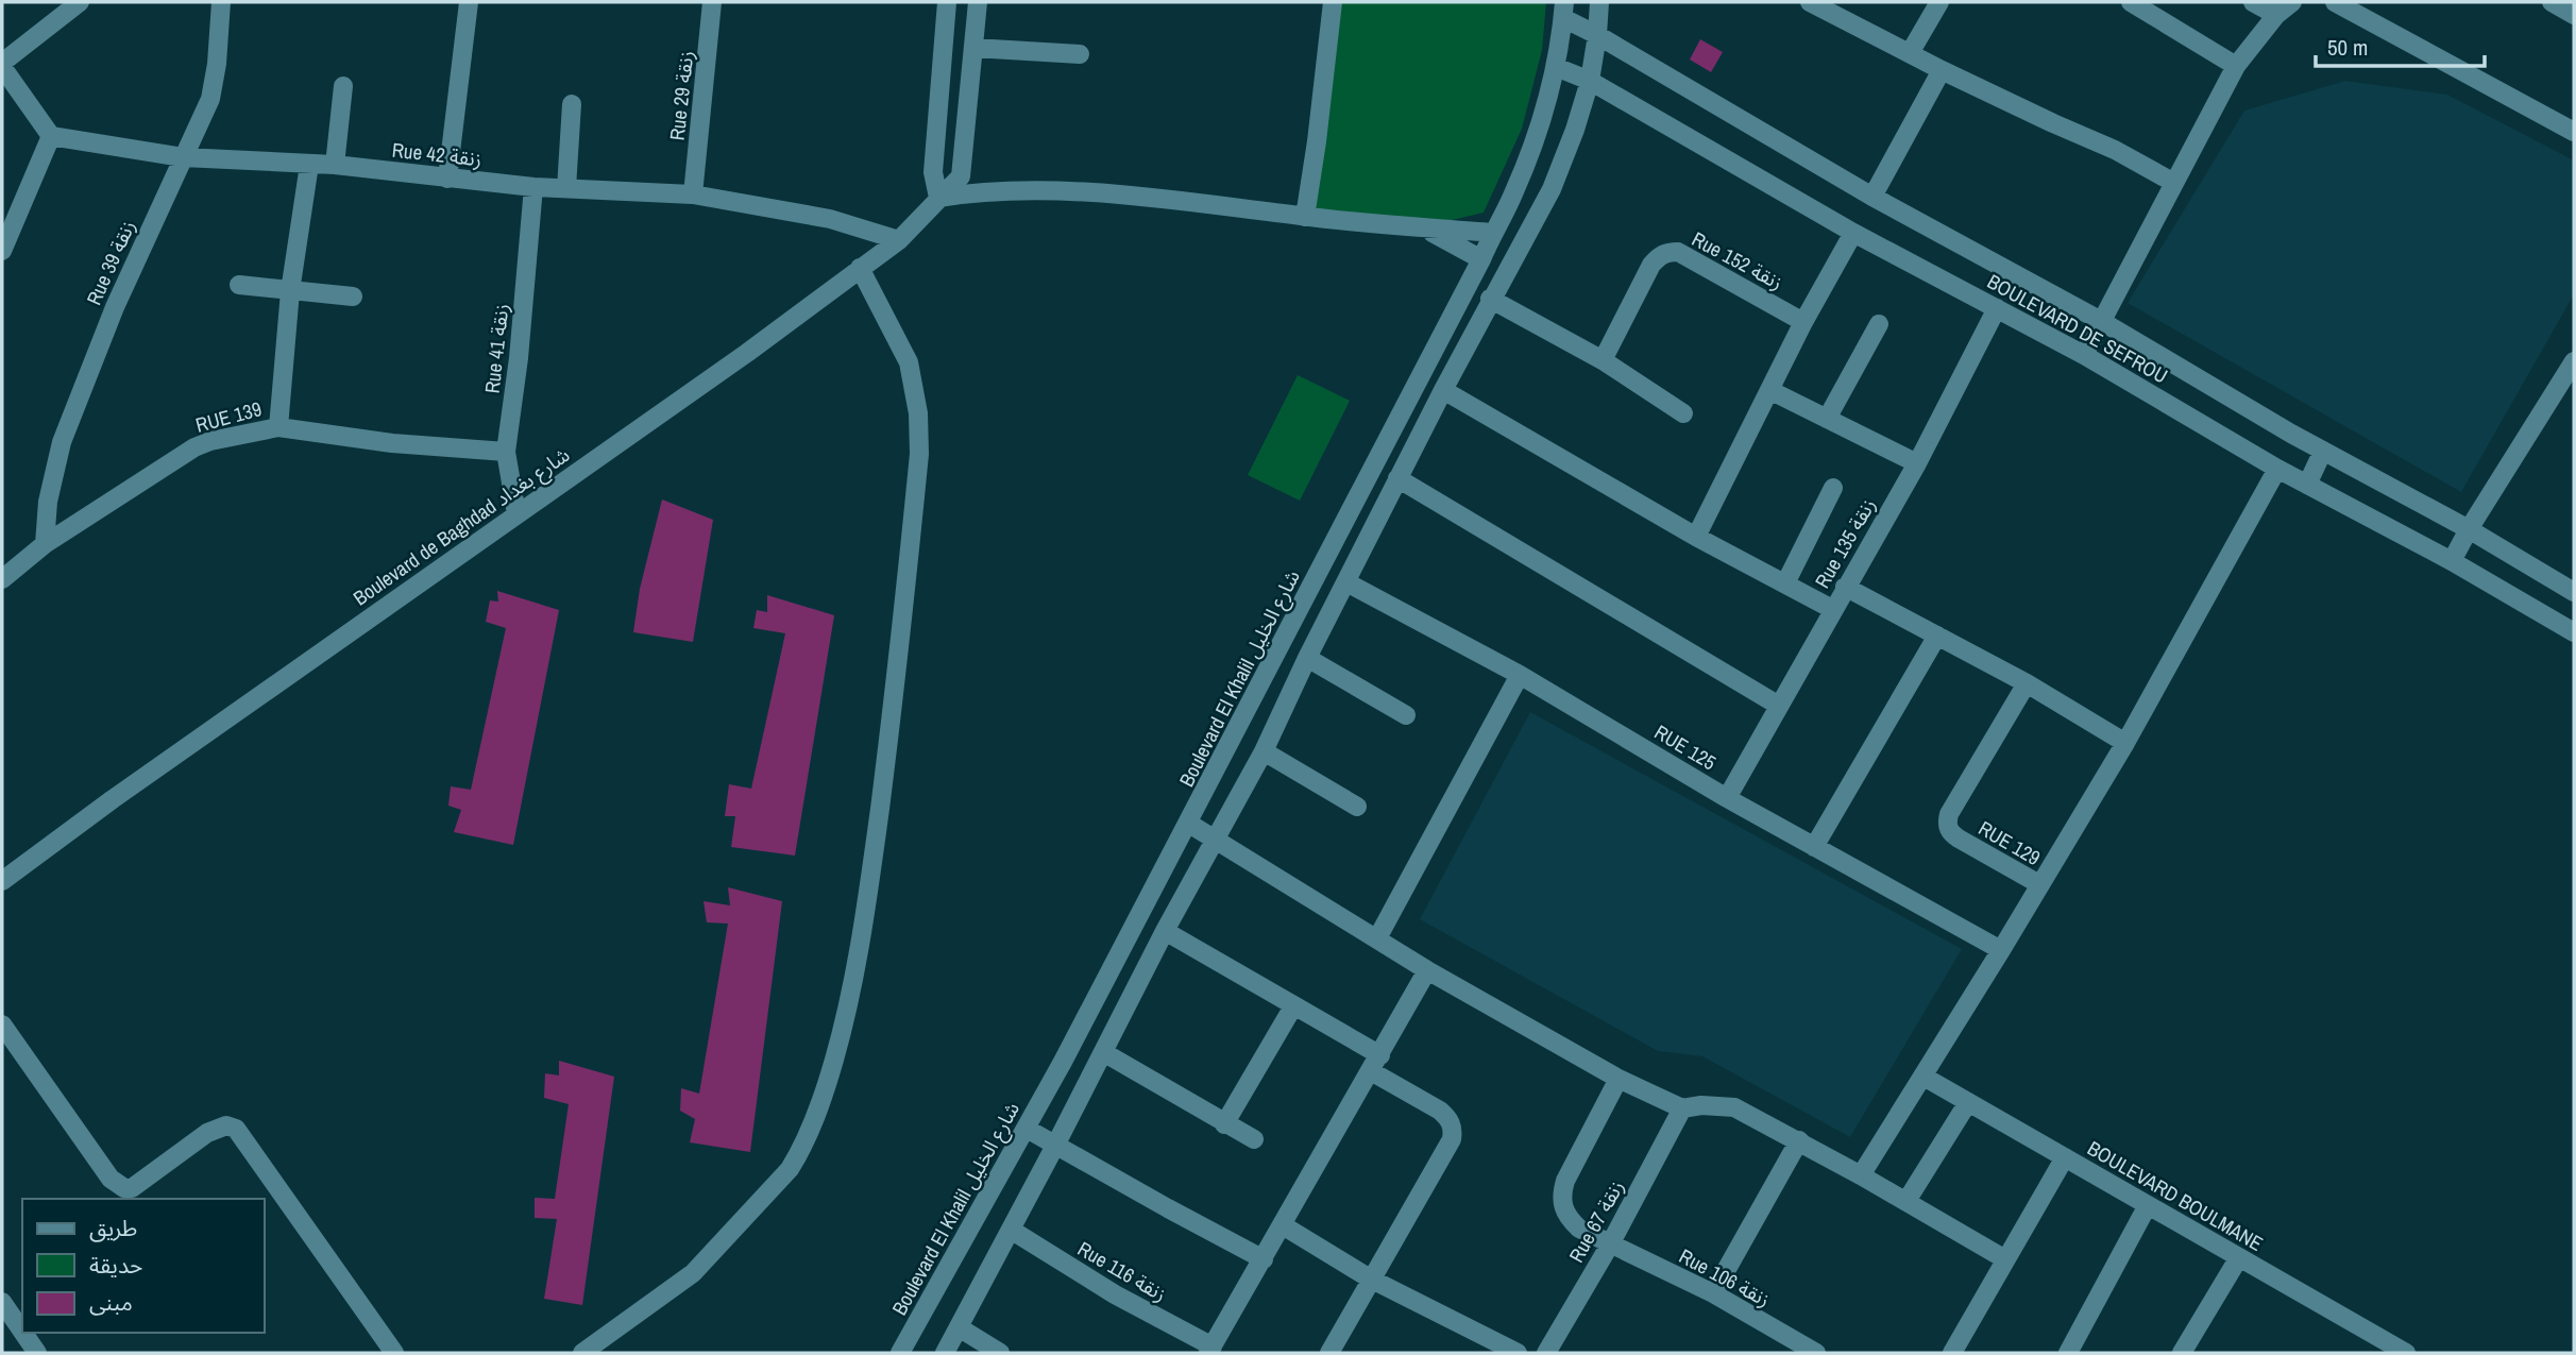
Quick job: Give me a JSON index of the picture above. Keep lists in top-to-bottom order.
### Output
{
  "streets": {
    "street": [
      "Rue 29 زنقة",
      "Rue 42 زنقة",
      "Rue 152 زنقة",
      "Rue 39 زنقة",
      "BOULEVARD DE SEFROU",
      "Rue 41 زنقة",
      "RUE 139",
      "Boulevard de Baghdad شارع بغداد",
      "Rue 135 زنقة",
      "Boulevard El Khalil شارع الخليل",
      "RUE 125",
      "RUE 129",
      "BOULEVARD BOULMANE",
      "Rue 67 زنقة",
      "Rue 116 زنقة",
      "Rue 106 زنقة"
    ]
  },
  "crossings": [
    ["Rue 29 زنقة", "Rue 42 زنقة"],
    ["Rue 42 زنقة", "Rue 39 زنقة"],
    ["Rue 42 زنقة", "Rue 41 زنقة"],
    ["Rue 42 زنقة", "Boulevard de Baghdad شارع بغداد"],
    ["Rue 39 زنقة", "RUE 139"],
    ["BOULEVARD DE SEFROU", "Rue 135 زنقة"],
    ["BOULEVARD DE SEFROU", "Boulevard El Khalil شارع الخليل"],
    ["Rue 41 زنقة", "RUE 139"],
    ["Rue 41 زنقة", "Boulevard de Baghdad شارع بغداد"],
    ["Rue 135 زنقة", "RUE 125"],
    ["Rue 67 زنقة", "Rue 106 زنقة"]
  ],
  "legend": ["طريق", "حديقة", "مبنى"],
  "scale_bar": "50 m"
}
